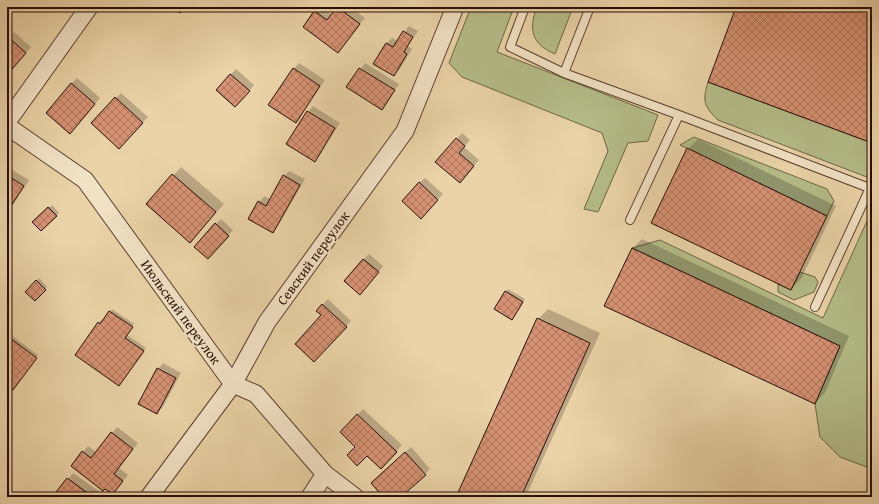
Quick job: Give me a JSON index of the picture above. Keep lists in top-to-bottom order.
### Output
{
  "streets": {
    "street": ["Севский переулок", "Июльский переулок"]
  },
  "crossings": [
    ["Севский переулок", "Июльский переулок"]
  ]
}
